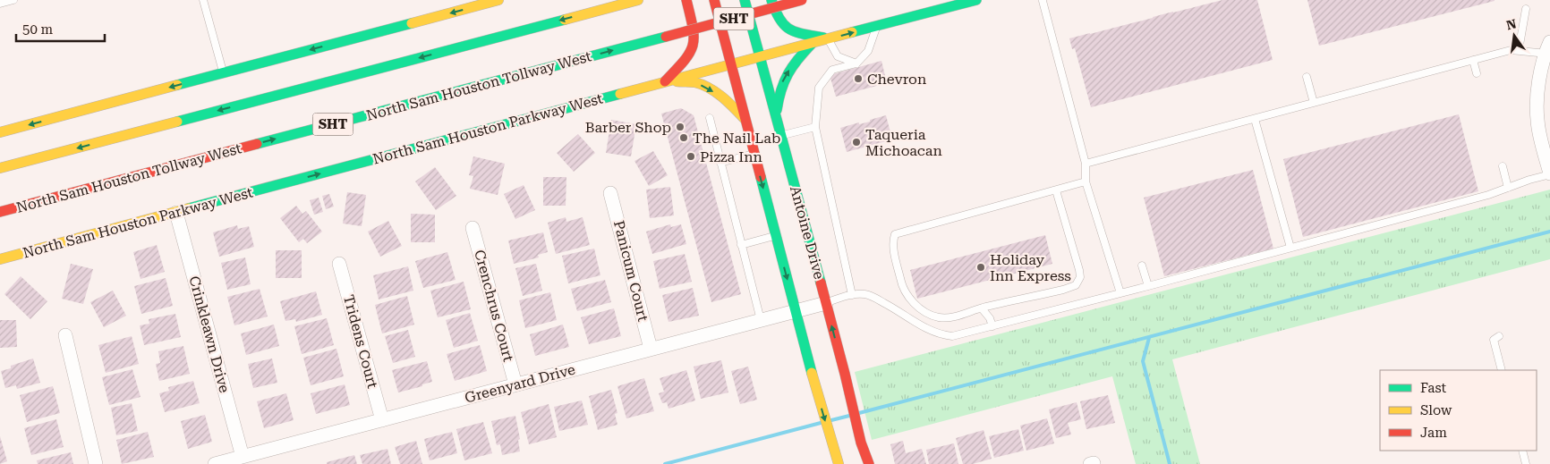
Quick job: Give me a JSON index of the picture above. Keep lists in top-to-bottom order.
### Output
{
  "streets": {
    "main road": [
      "SHT",
      "North Sam Houston Tollway West",
      "North Sam Houston Parkway West",
      "Antoine Drive"
    ],
    "street": [
      "Panicum Court",
      "Crenchrus Court",
      "Crinkleawn Drive",
      "Tridens Court",
      "Greenyard Drive"
    ]
  },
  "crossings": [
    ["North Sam Houston Parkway West", "Antoine Drive"],
    ["North Sam Houston Parkway West", "Crinkleawn Drive"],
    ["Antoine Drive", "Greenyard Drive"],
    ["Panicum Court", "Greenyard Drive"],
    ["Crenchrus Court", "Greenyard Drive"],
    ["Crinkleawn Drive", "Greenyard Drive"],
    ["Tridens Court", "Greenyard Drive"]
  ],
  "places": [
    "Chevron",
    "Barber Shop",
    "The Nail Lab",
    "Taqueria Michoacan",
    "Pizza Inn",
    "Holiday Inn Express"
  ],
  "legend": ["Fast", "Slow", "Jam"],
  "scale_bar": "50 m",
  "north": "top"
}
